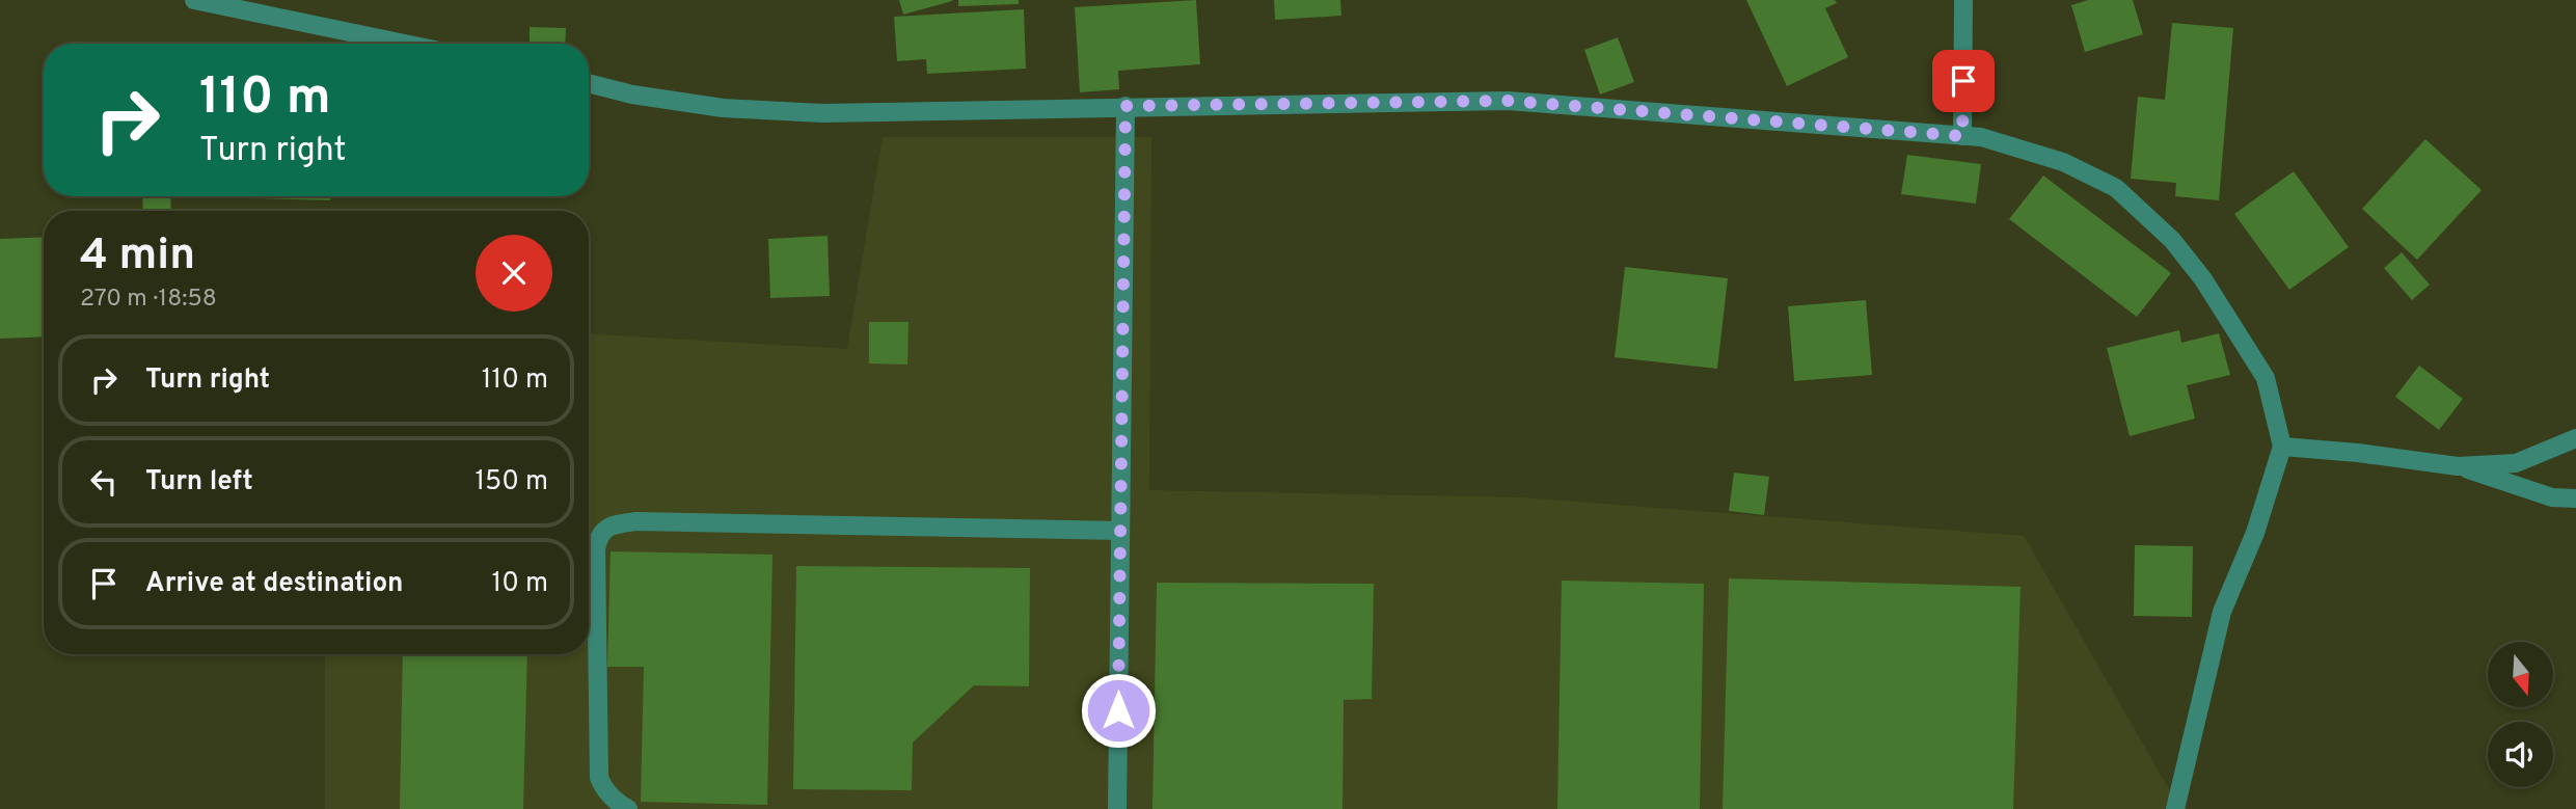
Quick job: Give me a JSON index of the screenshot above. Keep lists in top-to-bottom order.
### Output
{
  "north": "bottom",
  "page": {
    "turn": ["110 m", "Turn right"],
    "heading": ["4 min", "270 m · 18:58"],
    "list": [
      {
        "name": "Turn right",
        "value": "110 m"
      },
      {
        "name": "Turn left",
        "value": "150 m"
      },
      {
        "name": "Arrive at destination",
        "value": "10 m"
      }
    ]
  }
}
